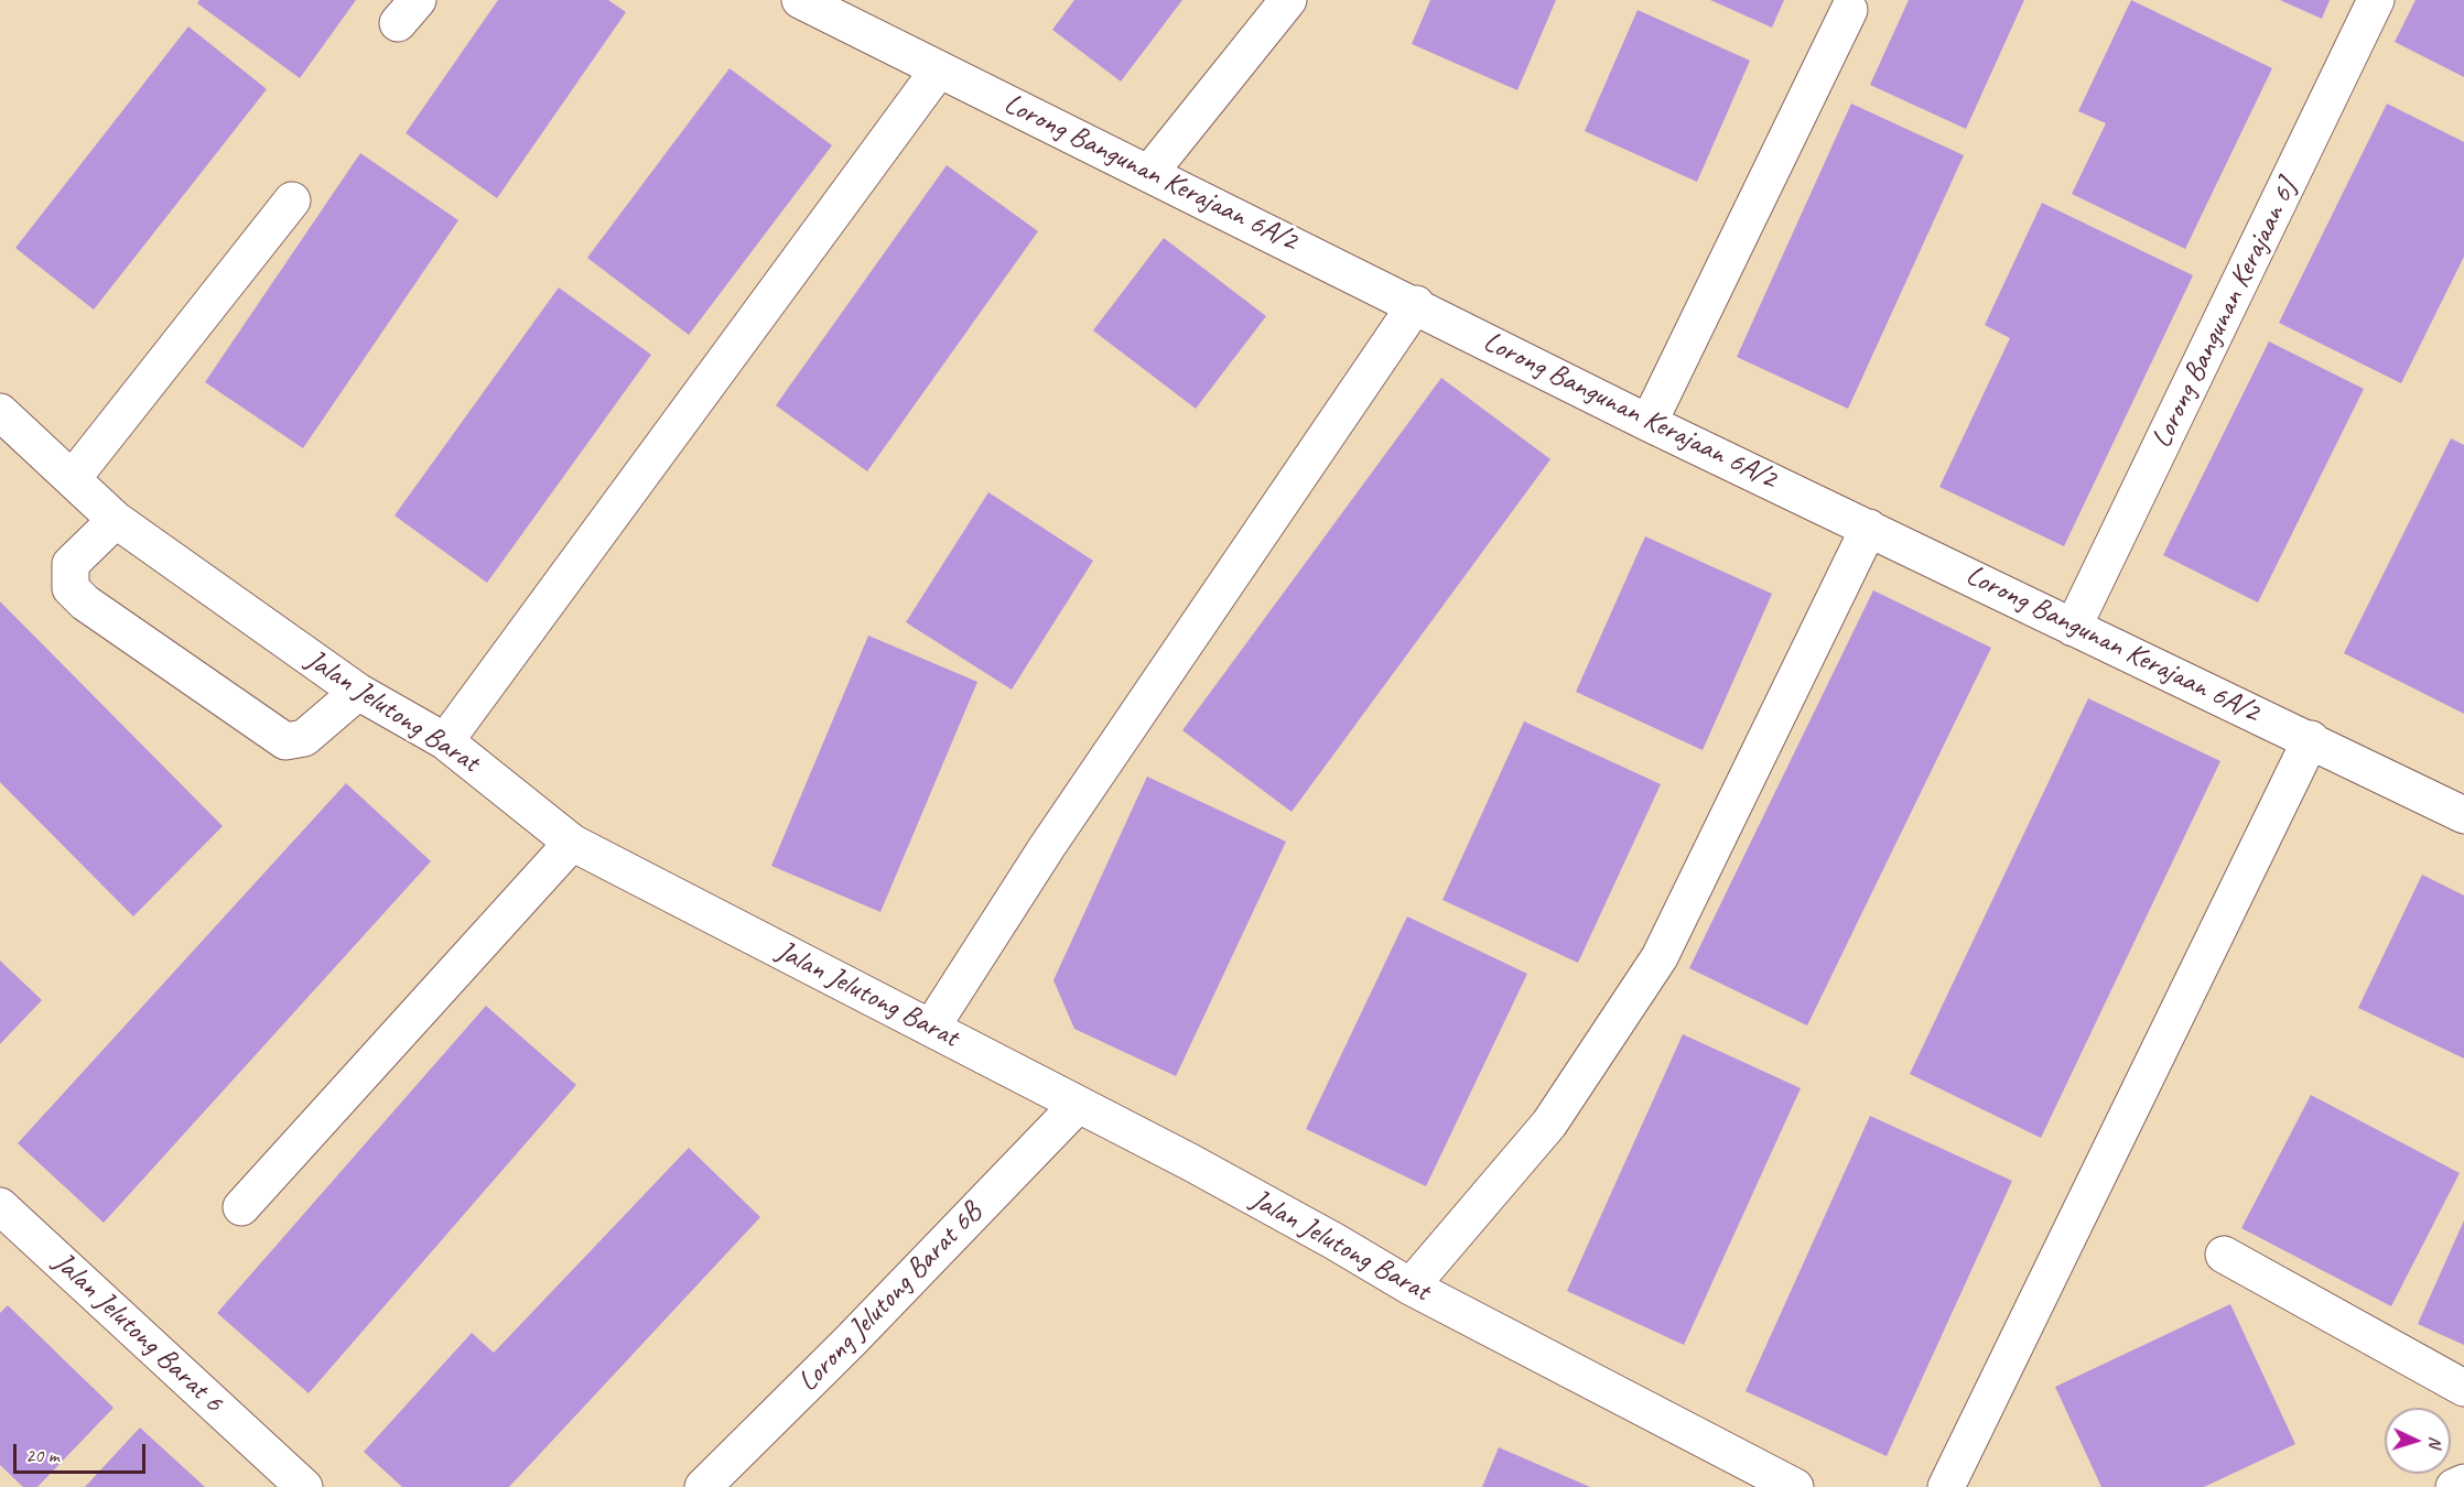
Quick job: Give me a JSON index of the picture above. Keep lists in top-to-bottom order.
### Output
{
  "streets": {
    "street": [
      "Lorong Bangunan Kerajaan 6A/2",
      "Lorong Bangunan Kerajaan 6J",
      "Jalan Jelutong Barat",
      "Lorong Jelutong Barat 6B",
      "Jalan Jelutong Barat 6"
    ]
  },
  "crossings": [
    ["Lorong Bangunan Kerajaan 6A/2", "Lorong Bangunan Kerajaan 6J"],
    ["Jalan Jelutong Barat", "Lorong Jelutong Barat 6B"]
  ],
  "scale_bar": "20 m",
  "north": "right"
}
